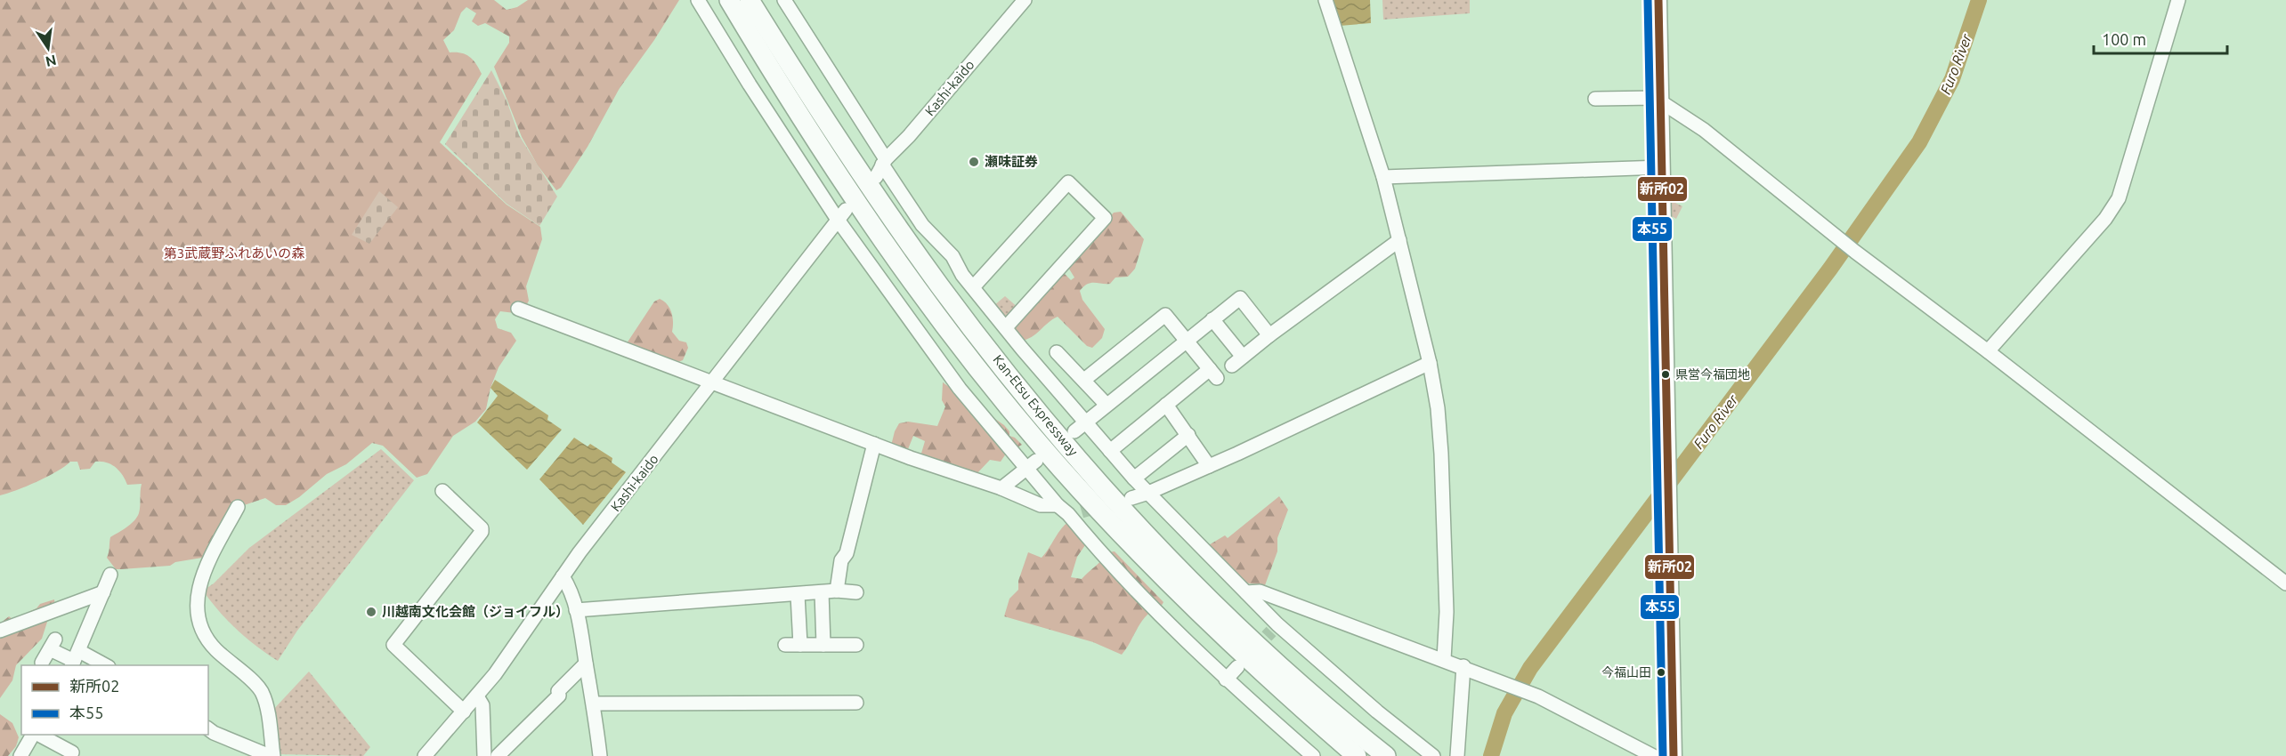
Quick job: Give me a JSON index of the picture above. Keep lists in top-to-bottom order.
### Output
{
  "streets": {
    "highway": ["Kan-Etsu Expressway"],
    "street": ["Kashi-kaido"]
  },
  "water": ["Furo River"],
  "parks": ["第3武蔵野ふれあいの森"],
  "places": [
    "瀬味証券",
    "県営今福団地",
    "川越南文化会館（ジョイフル）",
    "今福山田"
  ],
  "lines": ["transit line 新所02", "transit line 本55"],
  "legend": ["新所02", "本55"],
  "scale_bar": "100 m",
  "north": "bottom"
}
